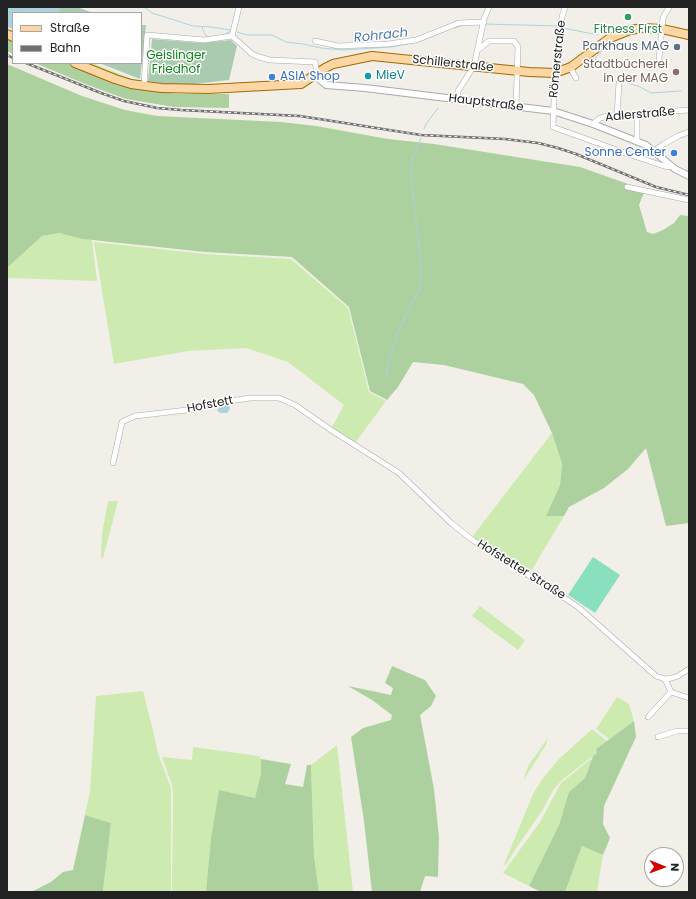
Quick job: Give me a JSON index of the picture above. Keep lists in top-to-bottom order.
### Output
{
  "streets": {
    "main road": ["Schillerstraße"],
    "street": [
      "Römerstraße",
      "Hauptstraße",
      "Adlerstraße",
      "Hofstett",
      "Hofstetter Straße"
    ]
  },
  "crossings": [
    ["Römerstraße", "Schillerstraße"],
    ["Römerstraße", "Hauptstraße"],
    ["Hauptstraße", "Adlerstraße"],
    ["Hofstett", "Hofstetter Straße"]
  ],
  "water": ["Rohrach"],
  "parks": ["Geislinger Friedhof"],
  "places": [
    "Fitness First",
    "Parkhaus MAG",
    "Stadtbücherei in der MAG",
    "MieV",
    "ASIA Shop",
    "Sonne Center"
  ],
  "legend": ["Straße", "Bahn"],
  "north": "right"
}
